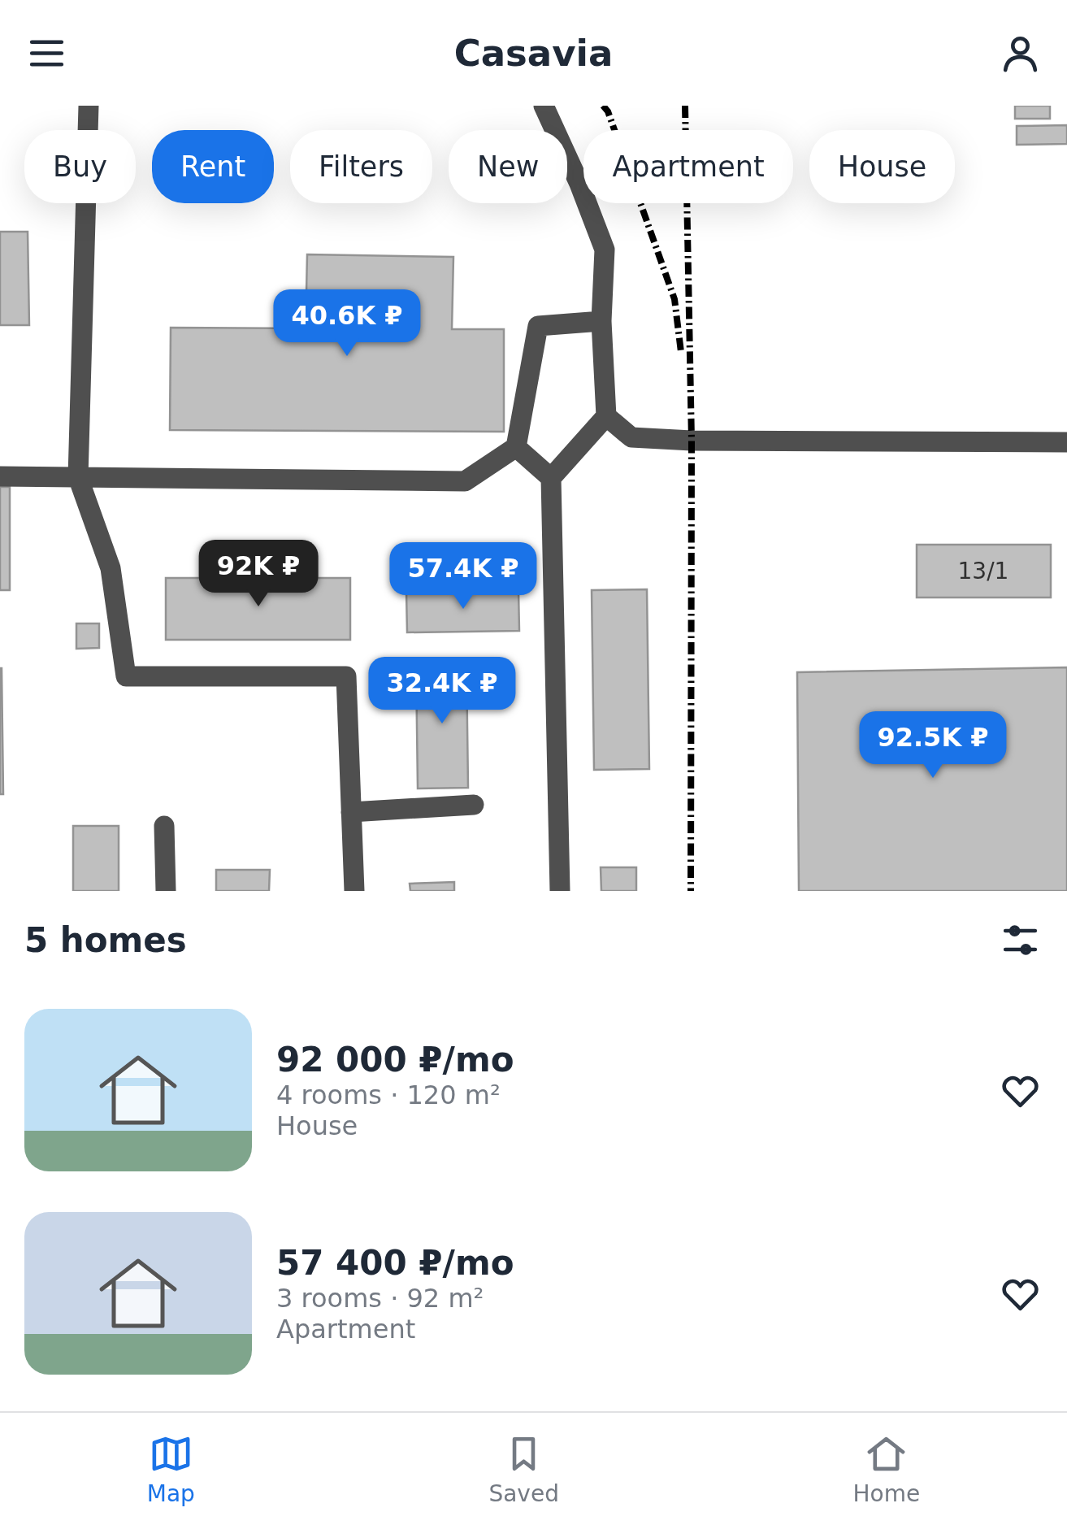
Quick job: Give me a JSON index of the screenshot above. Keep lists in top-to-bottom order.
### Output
{
  "house_numbers": ["13/1"],
  "page": {
    "header": "Casavia",
    "chip": [
      "Buy",
      "Rent",
      "Filters",
      "New",
      "Apartment",
      "House"
    ],
    "price": [
      "40.6K ₽",
      "92K ₽",
      "57.4K ₽",
      "32.4K ₽",
      "92.5K ₽"
    ],
    "heading": "5 homes",
    "list": [
      {
        "name": "92 000 ₽/mo",
        "note": "4 rooms · 120 m² · House"
      },
      {
        "name": "57 400 ₽/mo",
        "note": "3 rooms · 92 m² · Apartment"
      }
    ],
    "tabs": ["Map", "Saved", "Home"]
  }
}
